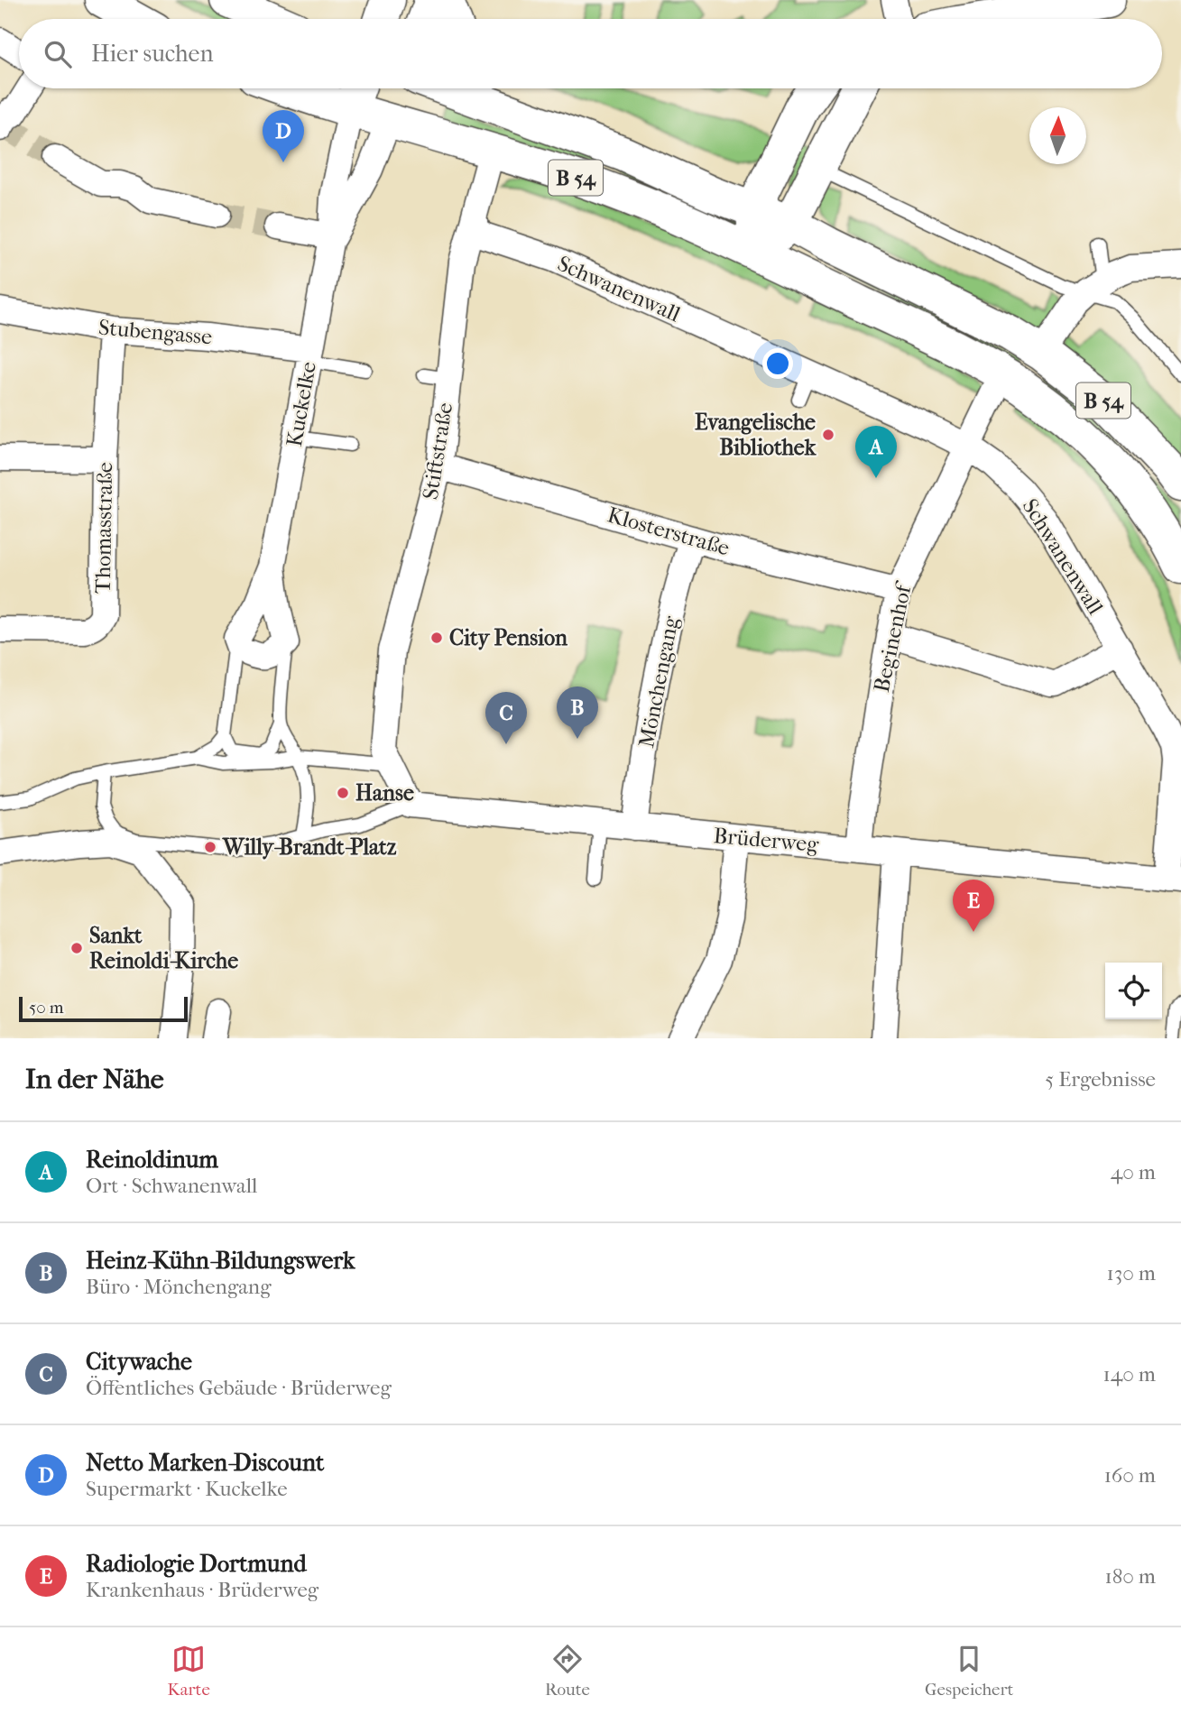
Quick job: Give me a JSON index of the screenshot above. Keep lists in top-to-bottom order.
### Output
{
  "streets": {
    "main road": ["B 54"],
    "street": [
      "Schwanenwall",
      "Stubengasse",
      "Kuckelke",
      "Stiftstraße",
      "Thomasstraße",
      "Klosterstraße",
      "Beginenhof",
      "Mönchengang",
      "Brüderweg"
    ]
  },
  "crossings": [
    ["B 54", "Kuckelke"],
    ["B 54", "Stiftstraße"],
    ["B 54", "Beginenhof"],
    ["Schwanenwall", "Stiftstraße"],
    ["Schwanenwall", "Beginenhof"],
    ["Schwanenwall", "Brüderweg"],
    ["Stubengasse", "Kuckelke"],
    ["Stubengasse", "Thomasstraße"],
    ["Stiftstraße", "Klosterstraße"],
    ["Klosterstraße", "Beginenhof"],
    ["Klosterstraße", "Mönchengang"],
    ["Beginenhof", "Brüderweg"],
    ["Mönchengang", "Brüderweg"]
  ],
  "places": [
    "Evangelische Bibliothek",
    "City Pension",
    "Hanse",
    "Willy-Brandt-Platz",
    "Sankt Reinoldi-Kirche"
  ],
  "scale_bar": "50 m",
  "north": "top",
  "page": {
    "search": "Hier suchen",
    "pins": [
      "D",
      "A",
      "B",
      "C",
      "E"
    ],
    "scale": "50 m",
    "heading": ["In der Nähe", "5 Ergebnisse"],
    "list": [
      {
        "mark": "A",
        "name": "Reinoldinum",
        "note": "Ort · Schwanenwall",
        "value": "40 m"
      },
      {
        "mark": "B",
        "name": "Heinz-Kühn-Bildungswerk",
        "note": "Büro · Mönchengang",
        "value": "130 m"
      },
      {
        "mark": "C",
        "name": "Citywache",
        "note": "Öffentliches Gebäude · Brüderweg",
        "value": "140 m"
      },
      {
        "mark": "D",
        "name": "Netto Marken-Discount",
        "note": "Supermarkt · Kuckelke",
        "value": "160 m"
      },
      {
        "mark": "E",
        "name": "Radiologie Dortmund",
        "note": "Krankenhaus · Brüderweg",
        "value": "180 m"
      }
    ],
    "nav": ["Karte", "Route", "Gespeichert"]
  }
}
